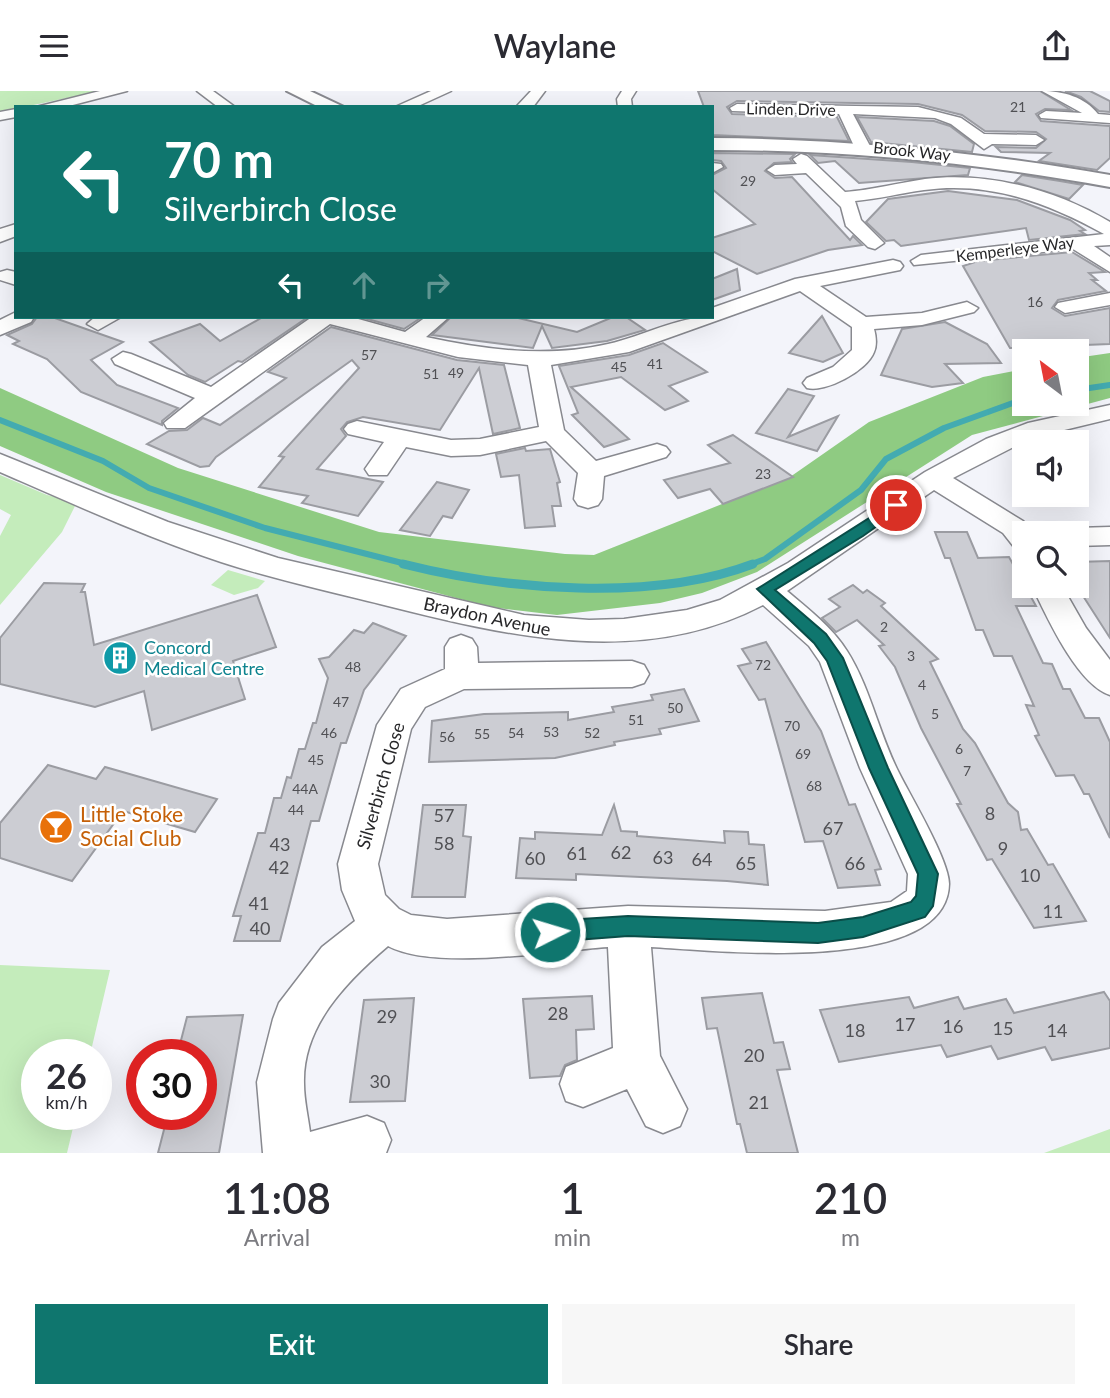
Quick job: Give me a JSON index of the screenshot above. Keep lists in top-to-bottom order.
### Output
{
  "streets": {
    "street": [
      "Linden Drive",
      "Brook Way",
      "Kemperleye Way",
      "Braydon Avenue",
      "Silverbirch Close"
    ]
  },
  "crossings": [
    ["Linden Drive", "Brook Way"]
  ],
  "places": {
    "building": ["Concord Medical Centre"],
    "bar": ["Little Stoke Social Club"]
  },
  "house_numbers": [
    "21",
    "29",
    "16",
    "57",
    "41",
    "45",
    "49",
    "51",
    "23",
    "2",
    "3",
    "72",
    "48",
    "4",
    "47",
    "50",
    "5",
    "51",
    "70",
    "53",
    "46",
    "54",
    "52",
    "55",
    "56",
    "6",
    "69",
    "45",
    "7",
    "68",
    "44A",
    "44",
    "8",
    "57",
    "67",
    "58",
    "43",
    "9",
    "62",
    "61",
    "63",
    "60",
    "64",
    "65",
    "66",
    "42",
    "10",
    "41",
    "11",
    "40",
    "28",
    "29",
    "17",
    "16",
    "15",
    "18",
    "14",
    "20",
    "30",
    "21"
  ],
  "north": "top left",
  "page": {
    "header": "Waylane",
    "turn": ["70 m", "Silverbirch Close"],
    "speed": "26 km/h",
    "limit": "30",
    "eta": [
      "11:08",
      "Arrival",
      "1",
      "min",
      "210",
      "m"
    ],
    "buttons": ["Exit", "Share"]
  }
}
